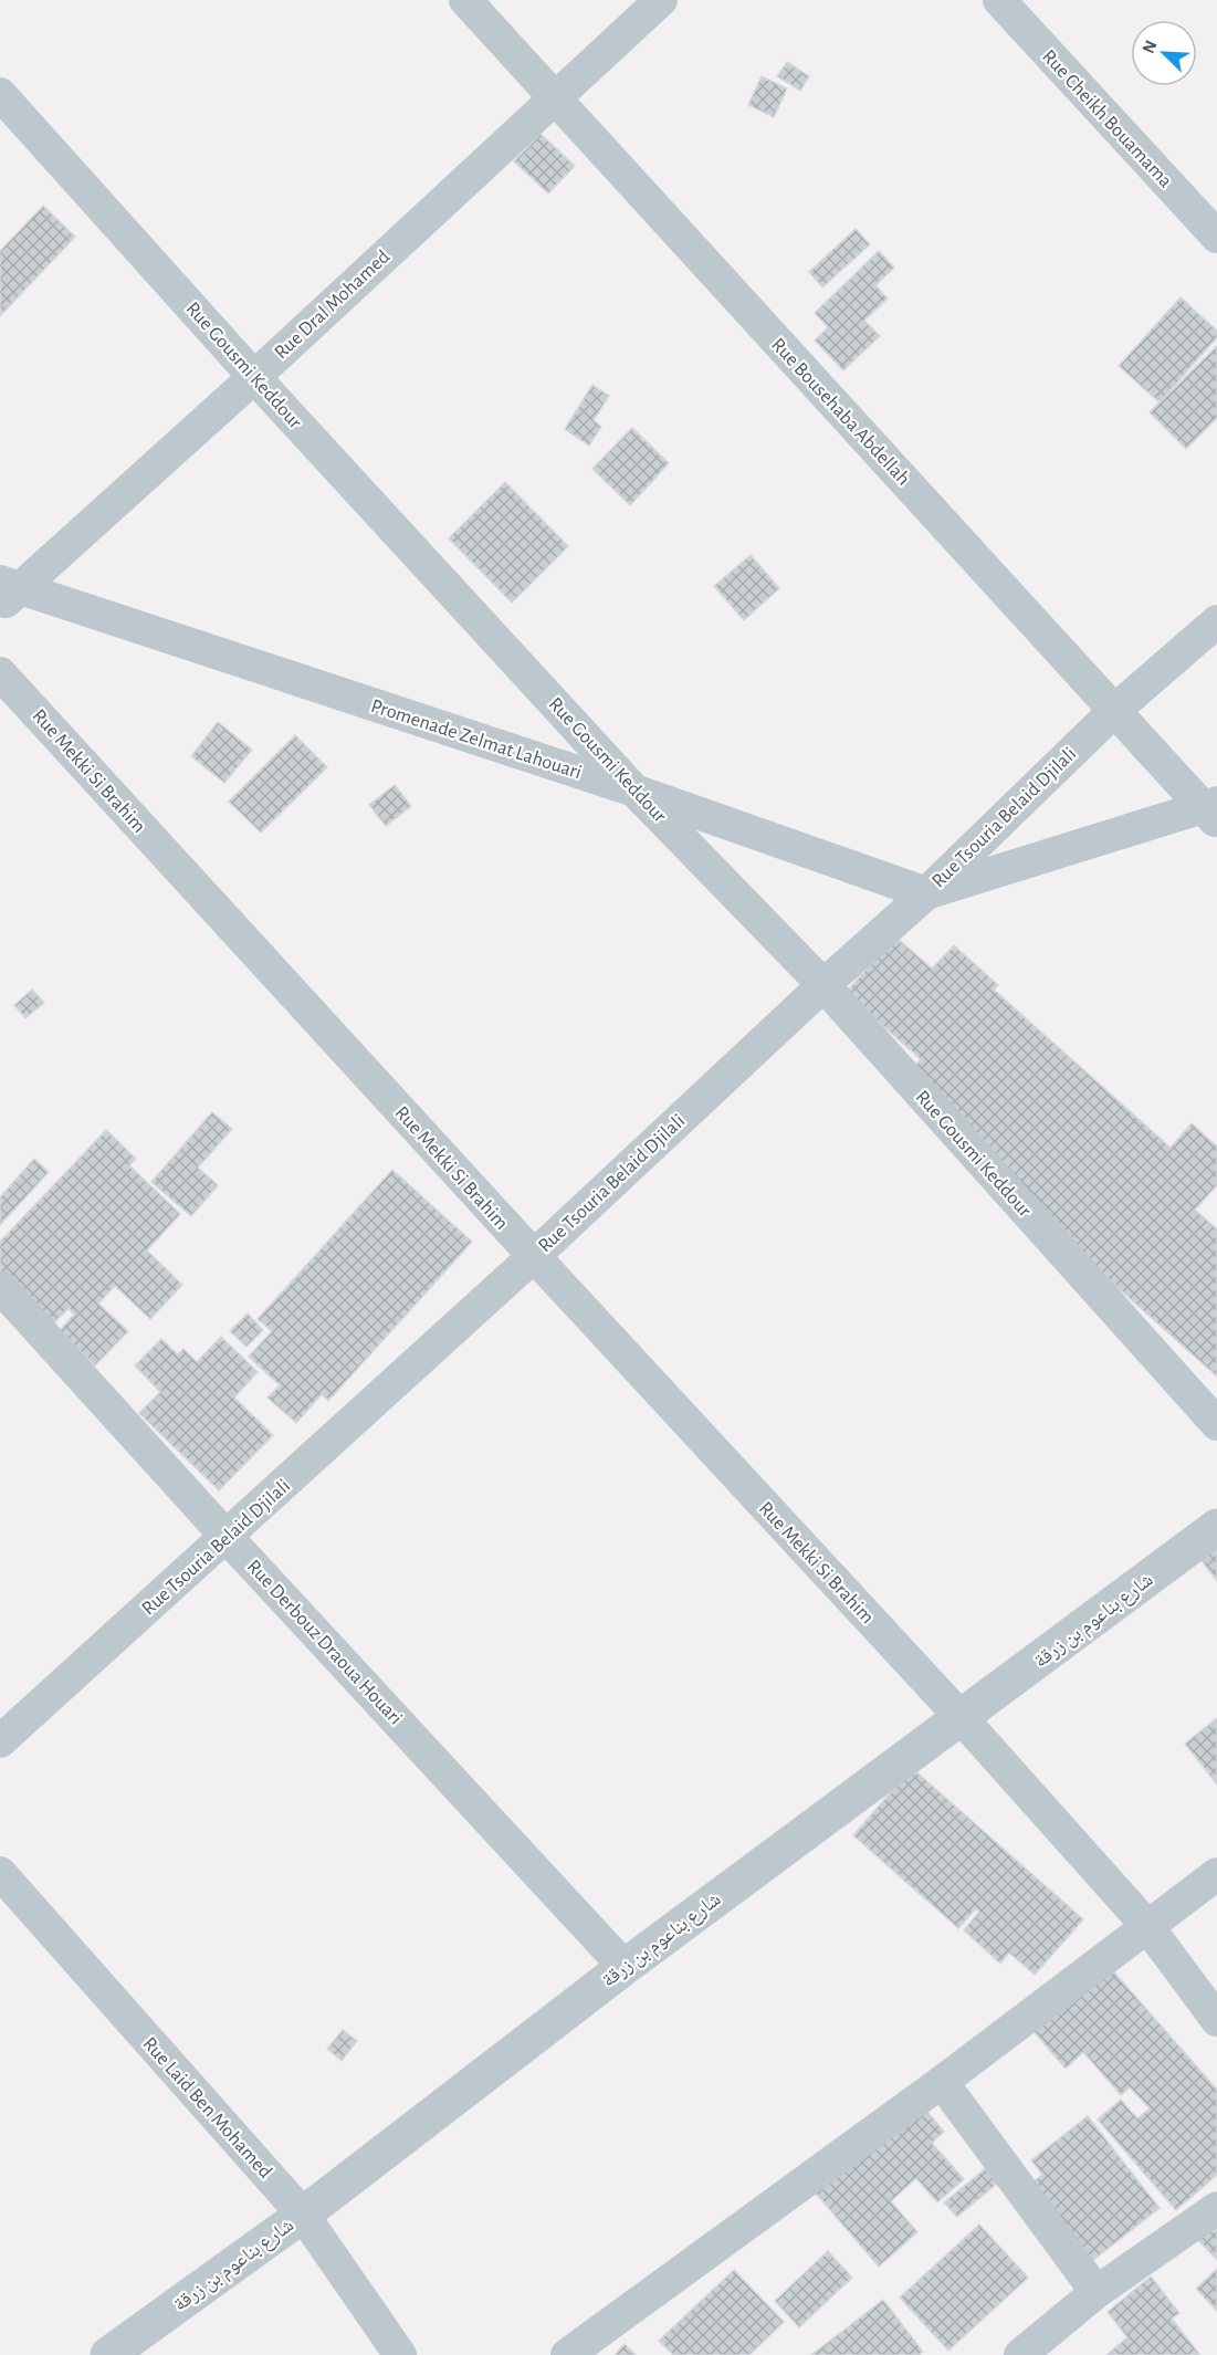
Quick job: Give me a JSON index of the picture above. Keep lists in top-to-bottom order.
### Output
{
  "streets": {
    "street": [
      "Rue Cheikh Bouamama",
      "Rue Dral Mohamed",
      "Rue Gousmi Keddour",
      "Rue Bousehaba Abdellah",
      "Promenade Zelmat Lahouari",
      "Rue Mekki Si Brahim",
      "Rue Tsouria Belaid Djilali",
      "شارع بناعوم بن زرقة",
      "Rue Derbouz Draoua Houari",
      "Rue Laid Ben Mohamed"
    ]
  },
  "crossings": [
    ["Rue Dral Mohamed", "Rue Gousmi Keddour"],
    ["Rue Dral Mohamed", "Rue Bousehaba Abdellah"],
    ["Rue Dral Mohamed", "Promenade Zelmat Lahouari"],
    ["Rue Gousmi Keddour", "Promenade Zelmat Lahouari"],
    ["Rue Gousmi Keddour", "Rue Tsouria Belaid Djilali"],
    ["Rue Bousehaba Abdellah", "Rue Tsouria Belaid Djilali"],
    ["Promenade Zelmat Lahouari", "Rue Tsouria Belaid Djilali"],
    ["Rue Mekki Si Brahim", "Rue Tsouria Belaid Djilali"],
    ["Rue Mekki Si Brahim", "شارع بناعوم بن زرقة"],
    ["Rue Tsouria Belaid Djilali", "Rue Derbouz Draoua Houari"],
    ["شارع بناعوم بن زرقة", "Rue Derbouz Draoua Houari"],
    ["شارع بناعوم بن زرقة", "Rue Laid Ben Mohamed"]
  ],
  "north": "top left"
}
